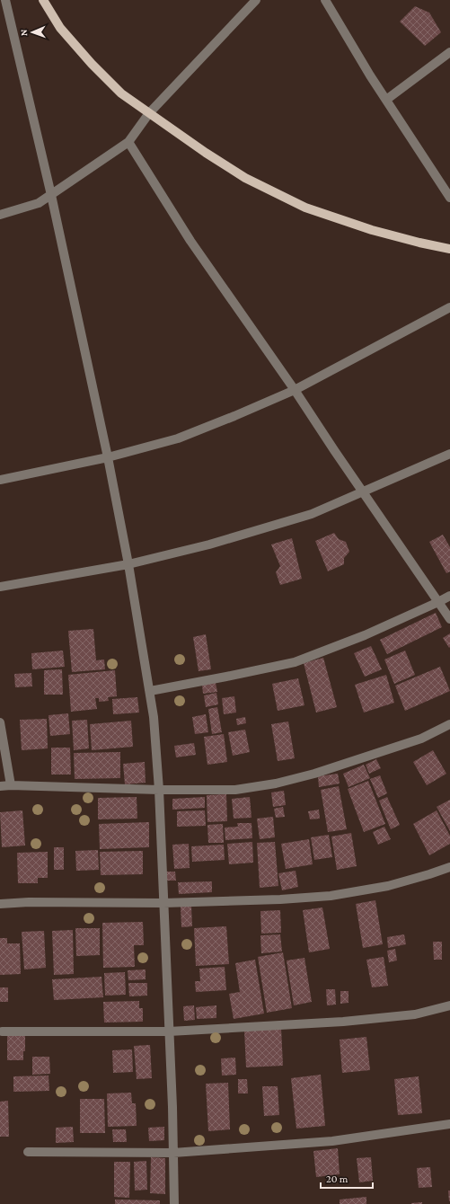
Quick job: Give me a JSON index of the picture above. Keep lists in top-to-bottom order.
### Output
{
  "scale_bar": "20 m",
  "north": "left"
}
